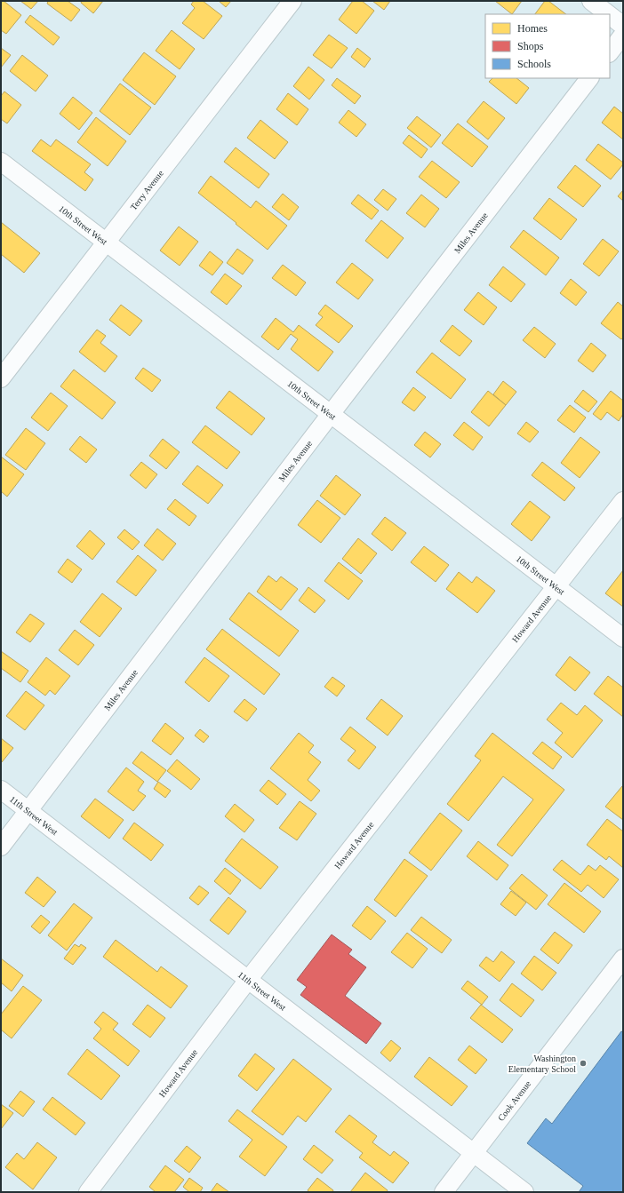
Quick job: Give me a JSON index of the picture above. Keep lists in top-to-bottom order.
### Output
{
  "streets": {
    "street": [
      "Terry Avenue",
      "10th Street West",
      "Miles Avenue",
      "Howard Avenue",
      "11th Street West",
      "Cook Avenue"
    ]
  },
  "crossings": [
    ["Terry Avenue", "10th Street West"],
    ["10th Street West", "Miles Avenue"],
    ["10th Street West", "Howard Avenue"],
    ["Miles Avenue", "11th Street West"],
    ["Howard Avenue", "11th Street West"],
    ["11th Street West", "Cook Avenue"]
  ],
  "places": ["Washington Elementary School"],
  "legend": ["Homes", "Shops", "Schools"]
}
